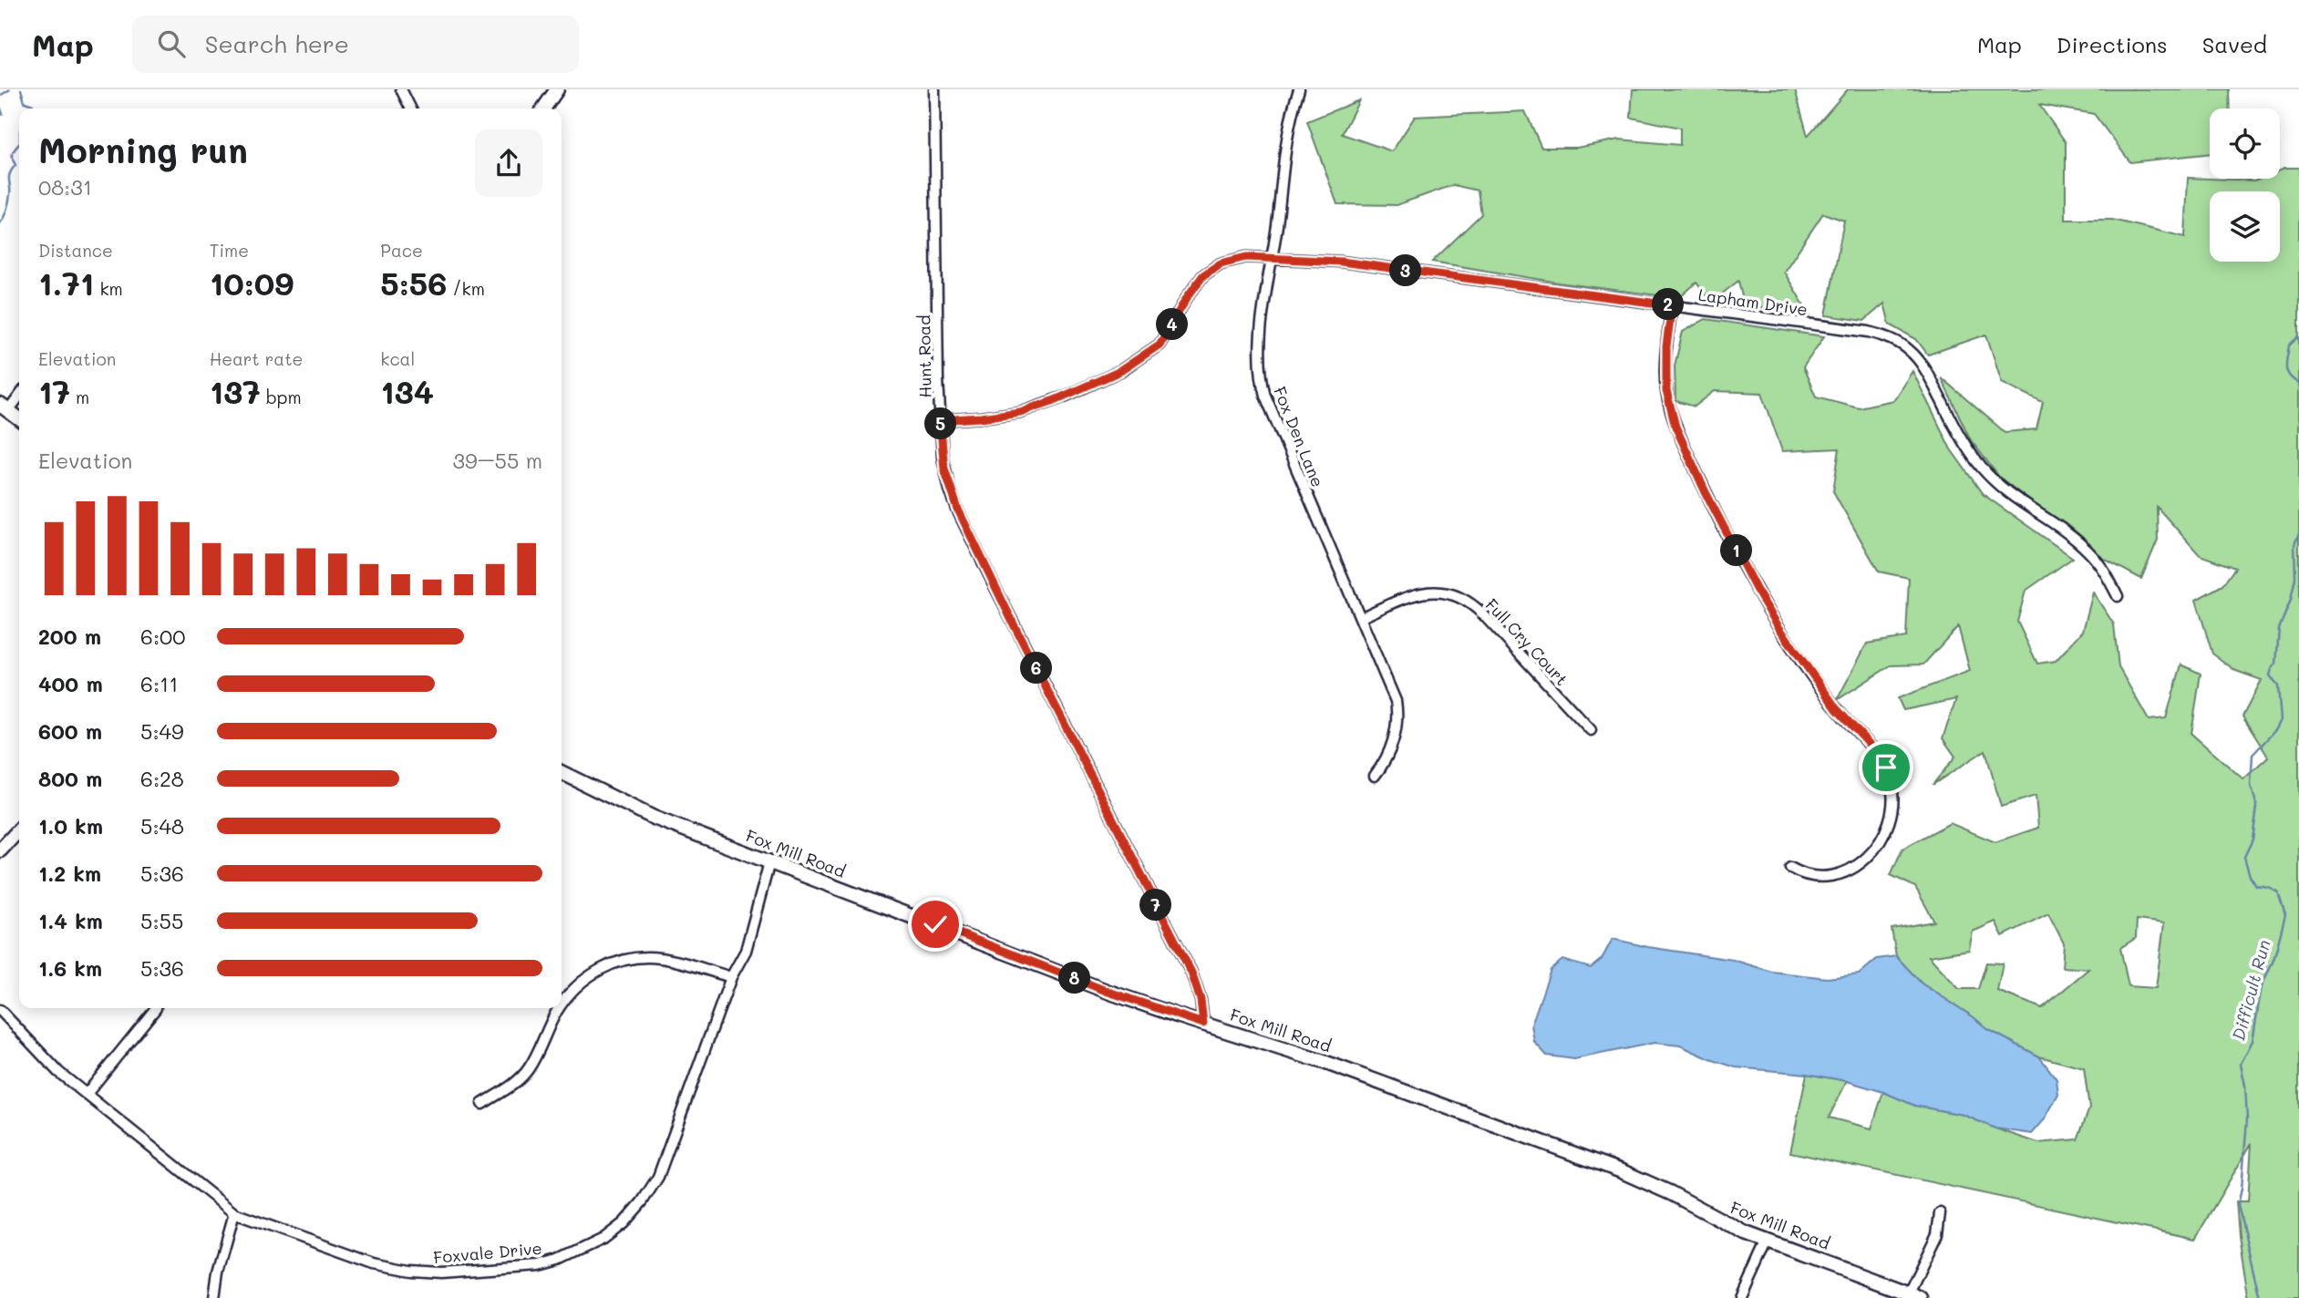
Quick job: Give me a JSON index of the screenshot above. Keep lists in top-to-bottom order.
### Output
{
  "streets": {
    "main road": ["Fox Mill Road"],
    "street": [
      "Lapham Drive",
      "Hunt Road",
      "Fox Den Lane",
      "Full Cry Court",
      "Foxvale Drive"
    ]
  },
  "crossings": [
    ["Lapham Drive", "Hunt Road"],
    ["Lapham Drive", "Fox Den Lane"],
    ["Hunt Road", "Fox Mill Road"],
    ["Fox Den Lane", "Full Cry Court"],
    ["Fox Mill Road", "Foxvale Drive"]
  ],
  "water": ["Difficult Run"],
  "page": {
    "header": "Map",
    "search": "Search here",
    "nav": ["Map", "Directions", "Saved"],
    "heading": ["Morning run", "08:31"],
    "stats": [
      ["Distance", "1.71 km"],
      ["Time", "10:09"],
      ["Pace", "5:56 /km"],
      ["Elevation", "17 m"],
      ["Heart rate", "137 bpm"],
      ["kcal", "134"]
    ],
    "pins": [
      "3",
      "2",
      "4",
      "5",
      "1",
      "6",
      "7",
      "8"
    ],
    "chart": ["Elevation", "39–55 m"],
    "list": [
      {
        "name": "200 m",
        "note": "6:00"
      },
      {
        "name": "400 m",
        "note": "6:11"
      },
      {
        "name": "600 m",
        "note": "5:49"
      },
      {
        "name": "800 m",
        "note": "6:28"
      },
      {
        "name": "1.0 km",
        "note": "5:48"
      },
      {
        "name": "1.2 km",
        "note": "5:36"
      },
      {
        "name": "1.4 km",
        "note": "5:55"
      },
      {
        "name": "1.6 km",
        "note": "5:36"
      }
    ]
  }
}
